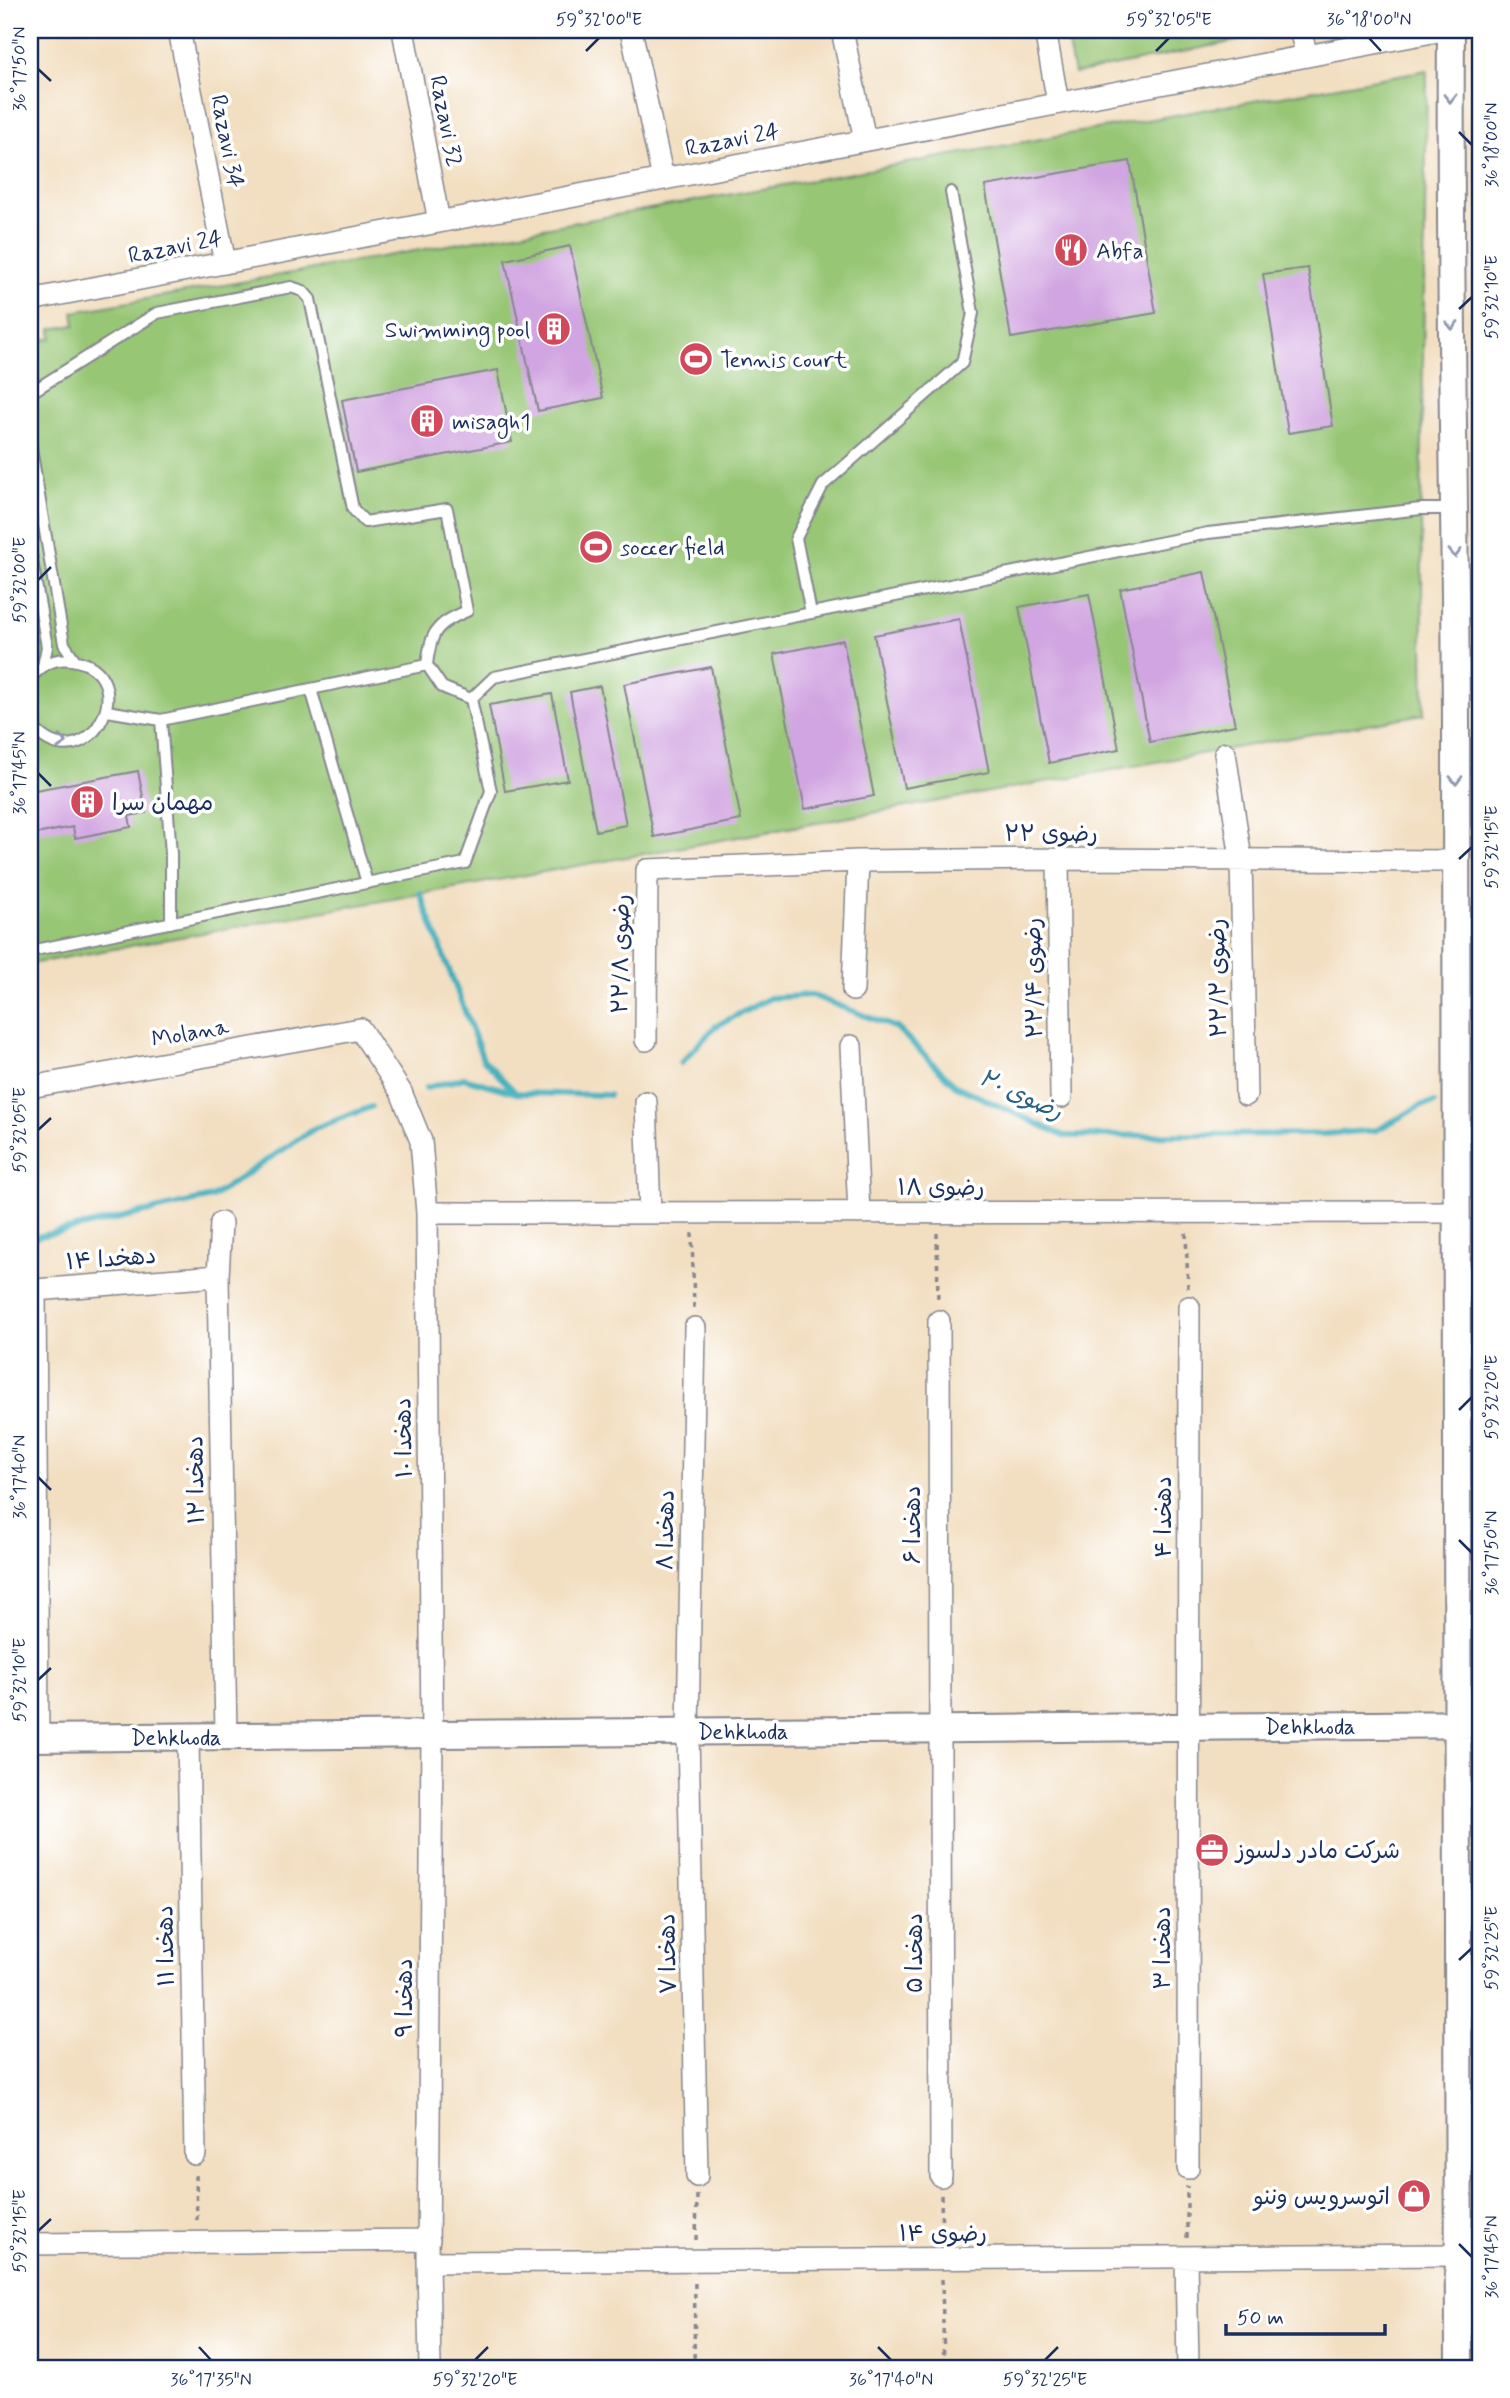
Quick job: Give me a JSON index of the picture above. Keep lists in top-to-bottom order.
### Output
{
  "streets": {
    "street": [
      "Razavi 32",
      "Razavi 24",
      "Razavi 34",
      "رضوی ۲۲",
      "رضوی ۲۲/۸",
      "رضوی ۲۲/۴",
      "رضوی ۲۲/۲",
      "Molana",
      "رضوی ۱۸",
      "دهخدا ۱۴",
      "دهخدا ۱۰",
      "دهخدا ۱۲",
      "دهخدا ۴",
      "دهخدا ۶",
      "دهخدا ۸",
      "Dehkhoda",
      "دهخدا ۱۱",
      "دهخدا ۳",
      "دهخدا ۵",
      "دهخدا ۷",
      "دهخدا ۹",
      "رضوی ۱۴"
    ]
  },
  "crossings": [
    ["Razavi 32", "Razavi 24"],
    ["Razavi 24", "Razavi 34"],
    ["رضوی ۲۲", "رضوی ۲۲/۸"],
    ["رضوی ۲۲", "رضوی ۲۲/۴"],
    ["رضوی ۲۲", "رضوی ۲۲/۲"],
    ["Molana", "دهخدا ۱۰"],
    ["رضوی ۱۸", "دهخدا ۱۰"],
    ["دهخدا ۱۴", "دهخدا ۱۲"],
    ["دهخدا ۱۴", "Dehkhoda"],
    ["دهخدا ۱۰", "Dehkhoda"],
    ["دهخدا ۱۰", "دهخدا ۹"],
    ["دهخدا ۱۲", "Dehkhoda"],
    ["دهخدا ۴", "Dehkhoda"],
    ["دهخدا ۴", "دهخدا ۳"],
    ["دهخدا ۶", "Dehkhoda"],
    ["دهخدا ۶", "دهخدا ۵"],
    ["دهخدا ۸", "Dehkhoda"],
    ["دهخدا ۸", "دهخدا ۷"],
    ["Dehkhoda", "دهخدا ۱۱"],
    ["Dehkhoda", "دهخدا ۳"],
    ["Dehkhoda", "دهخدا ۵"],
    ["Dehkhoda", "دهخدا ۷"],
    ["Dehkhoda", "دهخدا ۹"],
    ["دهخدا ۹", "رضوی ۱۴"]
  ],
  "water": ["رضوی ۲۰"],
  "places": {
    "restaurant": ["Abfa"],
    "building": ["Swimming pool", "misagh1", "مهمان سرا"],
    "sports": ["Tennis court", "soccer field"],
    "office": ["شرکت مادر دلسوز"],
    "shop": ["اتوسرویس وننو"]
  },
  "scale_bar": "50 m",
  "coordinates": [
    "59°32'00\"E",
    "59°32'05\"E",
    "36°18'00\"N",
    "36°17'50\"N",
    "59°32'10\"E",
    "36°17'45\"N",
    "59°32'15\"E",
    "59°32'20\"E",
    "36°17'40\"N",
    "59°32'25\"E",
    "36°17'35\"N"
  ]
}
